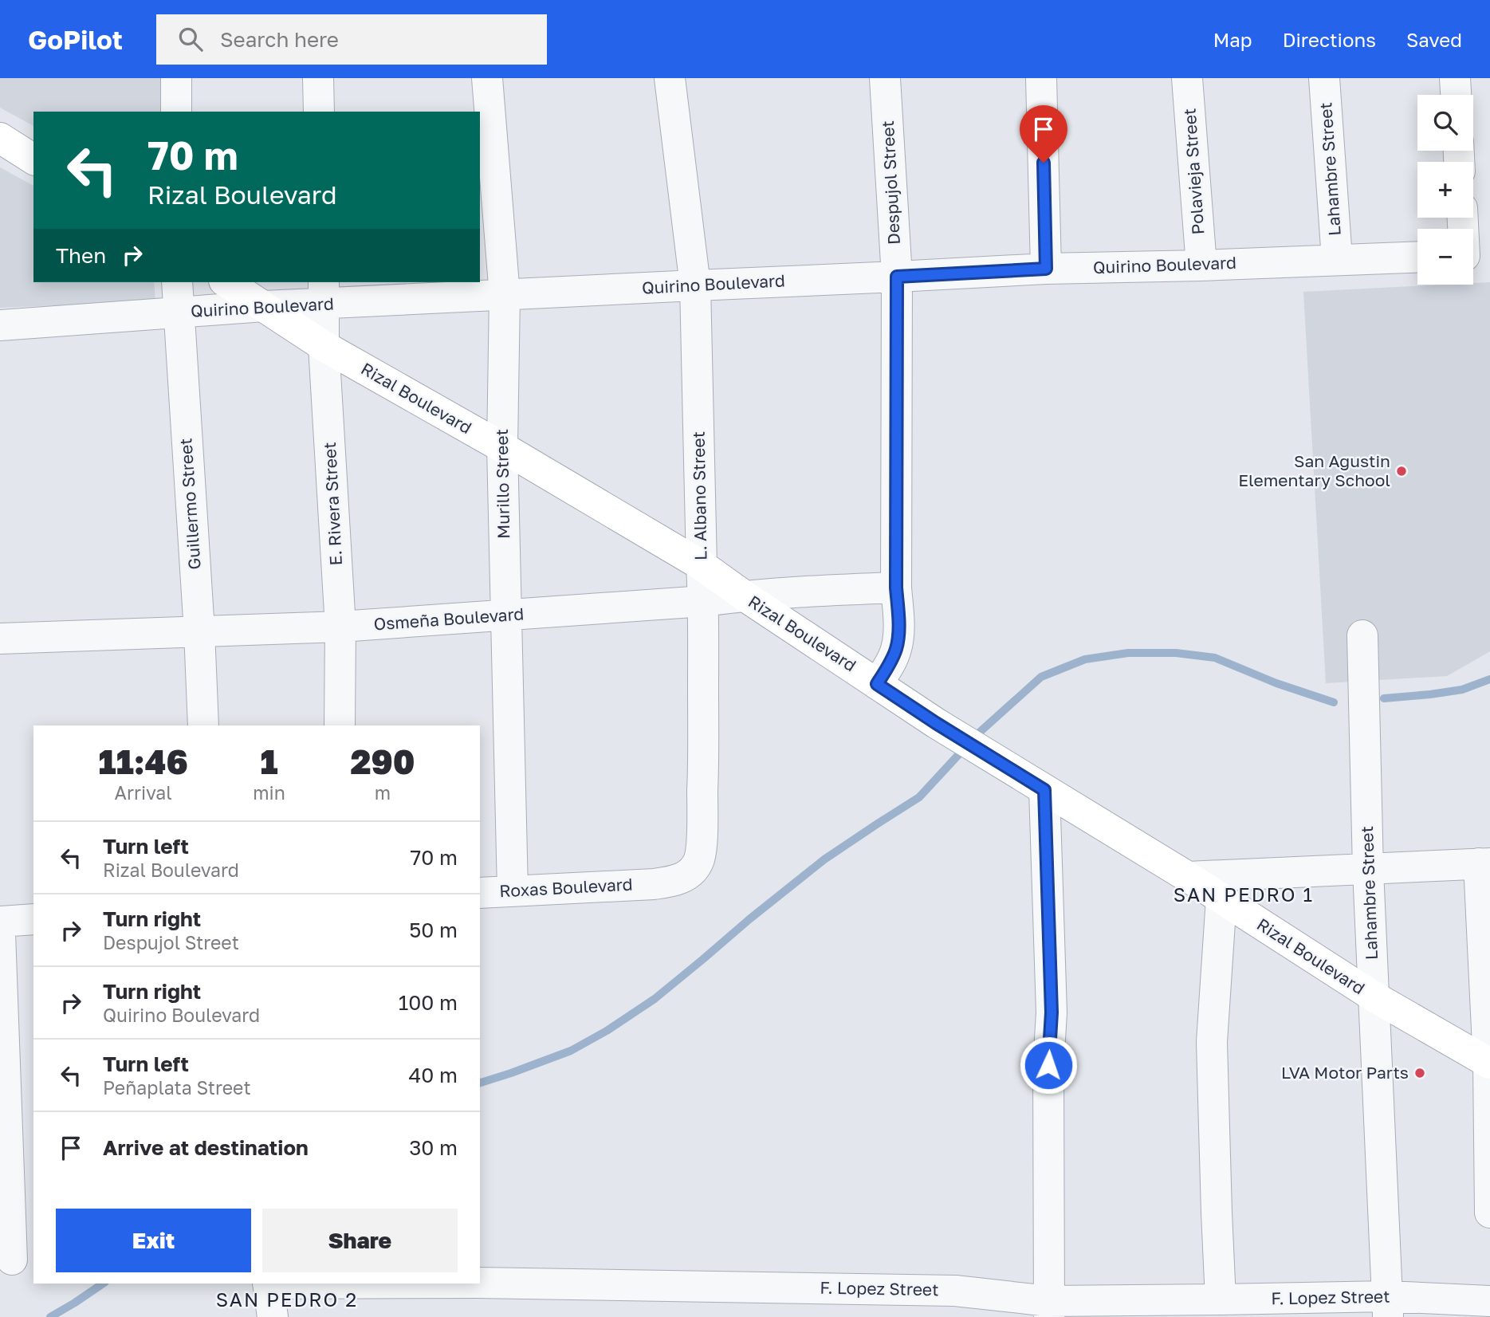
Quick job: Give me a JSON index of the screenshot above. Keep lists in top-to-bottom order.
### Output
{
  "streets": {
    "main road": ["Rizal Boulevard"],
    "street": [
      "Lahambre Street",
      "Polavieja Street",
      "Despujol Street",
      "Quirino Boulevard",
      "Murillo Street",
      "L. Albano Street",
      "Guillermo Street",
      "E. Rivera Street",
      "Osmeña Boulevard",
      "Roxas Boulevard",
      "F. Lopez Street"
    ]
  },
  "crossings": [
    ["Lahambre Street", "Quirino Boulevard"],
    ["Lahambre Street", "Rizal Boulevard"],
    ["Lahambre Street", "F. Lopez Street"],
    ["Polavieja Street", "Quirino Boulevard"],
    ["Despujol Street", "Quirino Boulevard"],
    ["Despujol Street", "Rizal Boulevard"],
    ["Despujol Street", "Osmeña Boulevard"],
    ["Quirino Boulevard", "Rizal Boulevard"],
    ["Quirino Boulevard", "Murillo Street"],
    ["Quirino Boulevard", "L. Albano Street"],
    ["Quirino Boulevard", "Guillermo Street"],
    ["Quirino Boulevard", "E. Rivera Street"],
    ["Rizal Boulevard", "Murillo Street"],
    ["Rizal Boulevard", "L. Albano Street"],
    ["Rizal Boulevard", "E. Rivera Street"],
    ["Rizal Boulevard", "Osmeña Boulevard"],
    ["Murillo Street", "Osmeña Boulevard"],
    ["Murillo Street", "Roxas Boulevard"],
    ["L. Albano Street", "Osmeña Boulevard"],
    ["L. Albano Street", "Roxas Boulevard"],
    ["Guillermo Street", "Osmeña Boulevard"],
    ["E. Rivera Street", "Osmeña Boulevard"]
  ],
  "districts": ["SAN PEDRO 1", "SAN PEDRO 2"],
  "places": ["San Agustin Elementary School", "LVA Motor Parts"],
  "page": {
    "header": "GoPilot",
    "search": "Search here",
    "nav": ["Map", "Directions", "Saved"],
    "map_buttons": ["+", "−"],
    "turn": ["70 m", "Rizal Boulevard"],
    "then": "Then",
    "eta": [
      "11:46",
      "Arrival",
      "1",
      "min",
      "290",
      "m"
    ],
    "list": [
      {
        "name": "Turn left",
        "note": "Rizal Boulevard",
        "value": "70 m"
      },
      {
        "name": "Turn right",
        "note": "Despujol Street",
        "value": "50 m"
      },
      {
        "name": "Turn right",
        "note": "Quirino Boulevard",
        "value": "100 m"
      },
      {
        "name": "Turn left",
        "note": "Peñaplata Street",
        "value": "40 m"
      },
      {
        "name": "Arrive at destination",
        "value": "30 m"
      }
    ],
    "buttons": ["Exit", "Share"]
  }
}
